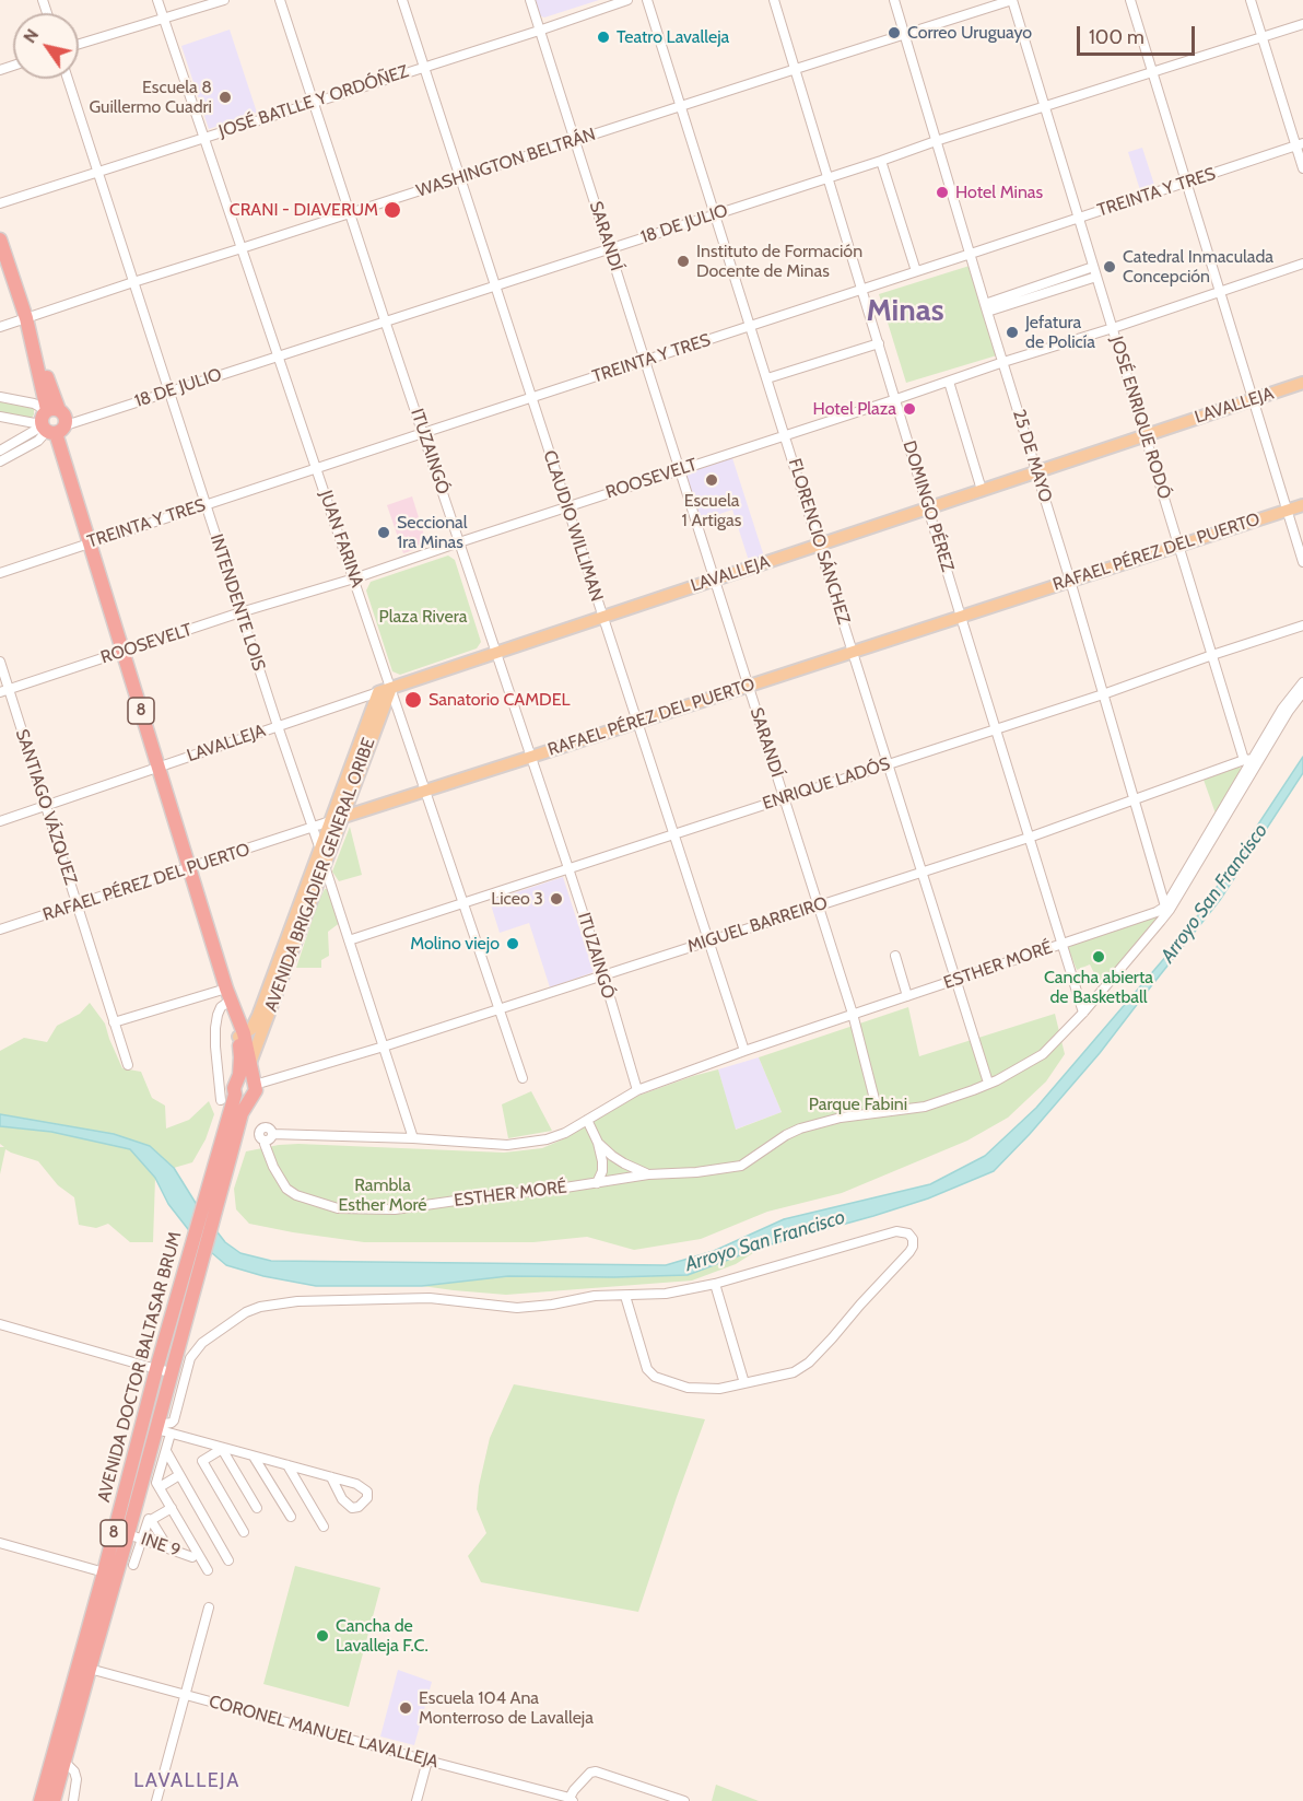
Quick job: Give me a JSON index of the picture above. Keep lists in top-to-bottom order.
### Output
{
  "streets": {
    "highway": ["8", "AVENIDA DOCTOR BALTASAR BRUM"],
    "main road": ["LAVALLEJA", "RAFAEL PÉREZ DEL PUERTO", "AVENIDA BRIGADIER GENERAL ORIBE"],
    "street": [
      "JOSÉ BATLLE Y ORDÓÑEZ",
      "WASHINGTON BELTRÁN",
      "TREINTA Y TRES",
      "18 DE JULIO",
      "SARANDÍ",
      "JOSÉ ENRIQUE RODÓ",
      "ITUZAINGÓ",
      "25 DE MAYO",
      "ROOSEVELT",
      "DOMINGO PÉREZ",
      "CLAUDIO WILLIMAN",
      "JUAN FARINA",
      "FLORENCIO SÁNCHEZ",
      "INTENDENTE LOIS",
      "ENRIQUE LADÓS",
      "SANTIAGO VÁZQUEZ",
      "MIGUEL BARREIRO",
      "ESTHER MORÉ",
      "INE 9",
      "CORONEL MANUEL LAVALLEJA"
    ]
  },
  "crossings": [
    ["JOSÉ BATLLE Y ORDÓÑEZ", "SARANDÍ"],
    ["JOSÉ BATLLE Y ORDÓÑEZ", "ITUZAINGÓ"],
    ["JOSÉ BATLLE Y ORDÓÑEZ", "CLAUDIO WILLIMAN"],
    ["JOSÉ BATLLE Y ORDÓÑEZ", "JUAN FARINA"],
    ["JOSÉ BATLLE Y ORDÓÑEZ", "INTENDENTE LOIS"],
    ["WASHINGTON BELTRÁN", "SARANDÍ"],
    ["WASHINGTON BELTRÁN", "JOSÉ ENRIQUE RODÓ"],
    ["WASHINGTON BELTRÁN", "ITUZAINGÓ"],
    ["WASHINGTON BELTRÁN", "25 DE MAYO"],
    ["WASHINGTON BELTRÁN", "DOMINGO PÉREZ"],
    ["WASHINGTON BELTRÁN", "CLAUDIO WILLIMAN"],
    ["WASHINGTON BELTRÁN", "JUAN FARINA"],
    ["WASHINGTON BELTRÁN", "FLORENCIO SÁNCHEZ"],
    ["WASHINGTON BELTRÁN", "INTENDENTE LOIS"],
    ["WASHINGTON BELTRÁN", "8"],
    ["TREINTA Y TRES", "SARANDÍ"],
    ["TREINTA Y TRES", "JOSÉ ENRIQUE RODÓ"],
    ["TREINTA Y TRES", "ITUZAINGÓ"],
    ["TREINTA Y TRES", "25 DE MAYO"],
    ["TREINTA Y TRES", "DOMINGO PÉREZ"],
    ["TREINTA Y TRES", "CLAUDIO WILLIMAN"],
    ["TREINTA Y TRES", "JUAN FARINA"],
    ["TREINTA Y TRES", "FLORENCIO SÁNCHEZ"],
    ["TREINTA Y TRES", "INTENDENTE LOIS"],
    ["TREINTA Y TRES", "8"],
    ["18 DE JULIO", "SARANDÍ"],
    ["18 DE JULIO", "JOSÉ ENRIQUE RODÓ"],
    ["18 DE JULIO", "ITUZAINGÓ"],
    ["18 DE JULIO", "25 DE MAYO"],
    ["18 DE JULIO", "DOMINGO PÉREZ"],
    ["18 DE JULIO", "CLAUDIO WILLIMAN"],
    ["18 DE JULIO", "JUAN FARINA"],
    ["18 DE JULIO", "FLORENCIO SÁNCHEZ"],
    ["18 DE JULIO", "INTENDENTE LOIS"],
    ["18 DE JULIO", "8"],
    ["SARANDÍ", "LAVALLEJA"],
    ["SARANDÍ", "ROOSEVELT"],
    ["SARANDÍ", "RAFAEL PÉREZ DEL PUERTO"],
    ["SARANDÍ", "ENRIQUE LADÓS"],
    ["SARANDÍ", "MIGUEL BARREIRO"],
    ["SARANDÍ", "ESTHER MORÉ"],
    ["LAVALLEJA", "JOSÉ ENRIQUE RODÓ"],
    ["LAVALLEJA", "ITUZAINGÓ"],
    ["LAVALLEJA", "25 DE MAYO"],
    ["LAVALLEJA", "DOMINGO PÉREZ"],
    ["LAVALLEJA", "CLAUDIO WILLIMAN"],
    ["LAVALLEJA", "JUAN FARINA"],
    ["LAVALLEJA", "FLORENCIO SÁNCHEZ"],
    ["LAVALLEJA", "INTENDENTE LOIS"],
    ["LAVALLEJA", "8"],
    ["LAVALLEJA", "SANTIAGO VÁZQUEZ"],
    ["LAVALLEJA", "AVENIDA BRIGADIER GENERAL ORIBE"],
    ["JOSÉ ENRIQUE RODÓ", "ROOSEVELT"],
    ["JOSÉ ENRIQUE RODÓ", "RAFAEL PÉREZ DEL PUERTO"],
    ["JOSÉ ENRIQUE RODÓ", "ENRIQUE LADÓS"],
    ["JOSÉ ENRIQUE RODÓ", "MIGUEL BARREIRO"],
    ["JOSÉ ENRIQUE RODÓ", "ESTHER MORÉ"],
    ["ITUZAINGÓ", "ROOSEVELT"],
    ["ITUZAINGÓ", "RAFAEL PÉREZ DEL PUERTO"],
    ["ITUZAINGÓ", "ENRIQUE LADÓS"],
    ["ITUZAINGÓ", "MIGUEL BARREIRO"],
    ["ITUZAINGÓ", "ESTHER MORÉ"],
    ["25 DE MAYO", "ROOSEVELT"],
    ["25 DE MAYO", "RAFAEL PÉREZ DEL PUERTO"],
    ["25 DE MAYO", "ENRIQUE LADÓS"],
    ["25 DE MAYO", "MIGUEL BARREIRO"],
    ["25 DE MAYO", "ESTHER MORÉ"],
    ["ROOSEVELT", "DOMINGO PÉREZ"],
    ["ROOSEVELT", "CLAUDIO WILLIMAN"],
    ["ROOSEVELT", "JUAN FARINA"],
    ["ROOSEVELT", "FLORENCIO SÁNCHEZ"],
    ["ROOSEVELT", "INTENDENTE LOIS"],
    ["ROOSEVELT", "8"],
    ["ROOSEVELT", "SANTIAGO VÁZQUEZ"],
    ["DOMINGO PÉREZ", "RAFAEL PÉREZ DEL PUERTO"],
    ["DOMINGO PÉREZ", "ENRIQUE LADÓS"],
    ["DOMINGO PÉREZ", "MIGUEL BARREIRO"],
    ["DOMINGO PÉREZ", "ESTHER MORÉ"],
    ["CLAUDIO WILLIMAN", "RAFAEL PÉREZ DEL PUERTO"],
    ["CLAUDIO WILLIMAN", "ENRIQUE LADÓS"],
    ["CLAUDIO WILLIMAN", "MIGUEL BARREIRO"],
    ["CLAUDIO WILLIMAN", "ESTHER MORÉ"],
    ["JUAN FARINA", "RAFAEL PÉREZ DEL PUERTO"],
    ["JUAN FARINA", "ENRIQUE LADÓS"],
    ["JUAN FARINA", "AVENIDA BRIGADIER GENERAL ORIBE"],
    ["JUAN FARINA", "MIGUEL BARREIRO"],
    ["FLORENCIO SÁNCHEZ", "RAFAEL PÉREZ DEL PUERTO"],
    ["FLORENCIO SÁNCHEZ", "ENRIQUE LADÓS"],
    ["FLORENCIO SÁNCHEZ", "MIGUEL BARREIRO"],
    ["FLORENCIO SÁNCHEZ", "ESTHER MORÉ"],
    ["RAFAEL PÉREZ DEL PUERTO", "INTENDENTE LOIS"],
    ["RAFAEL PÉREZ DEL PUERTO", "8"],
    ["RAFAEL PÉREZ DEL PUERTO", "SANTIAGO VÁZQUEZ"],
    ["RAFAEL PÉREZ DEL PUERTO", "AVENIDA BRIGADIER GENERAL ORIBE"],
    ["INTENDENTE LOIS", "ENRIQUE LADÓS"],
    ["INTENDENTE LOIS", "AVENIDA BRIGADIER GENERAL ORIBE"],
    ["INTENDENTE LOIS", "MIGUEL BARREIRO"],
    ["INTENDENTE LOIS", "ESTHER MORÉ"],
    ["8", "AVENIDA BRIGADIER GENERAL ORIBE"],
    ["8", "MIGUEL BARREIRO"],
    ["8", "AVENIDA DOCTOR BALTASAR BRUM"],
    ["MIGUEL BARREIRO", "ESTHER MORÉ"],
    ["MIGUEL BARREIRO", "AVENIDA DOCTOR BALTASAR BRUM"],
    ["AVENIDA DOCTOR BALTASAR BRUM", "INE 9"],
    ["AVENIDA DOCTOR BALTASAR BRUM", "CORONEL MANUEL LAVALLEJA"]
  ],
  "districts": ["Minas", "LAVALLEJA"],
  "water": ["Arroyo San Francisco"],
  "parks": ["Plaza Rivera", "Parque Fabini", "Rambla Esther Moré"],
  "places": [
    "Correo Uruguayo",
    "Teatro Lavalleja",
    "Escuela 8 Guillermo Cuadri",
    "Hotel Minas",
    "CRANI - DIAVERUM",
    "Instituto de Formación Docente de Minas",
    "Catedral Inmaculada Concepción",
    "Jefatura de Policía",
    "Hotel Plaza",
    "Escuela 1 Artigas",
    "Seccional 1ra Minas",
    "Sanatorio CAMDEL",
    "Liceo 3",
    "Molino viejo",
    "Cancha abierta de Basketball",
    "Cancha de Lavalleja F.C.",
    "Escuela 104 Ana Monterroso de Lavalleja"
  ],
  "scale_bar": "100 m",
  "north": "top left"
}
